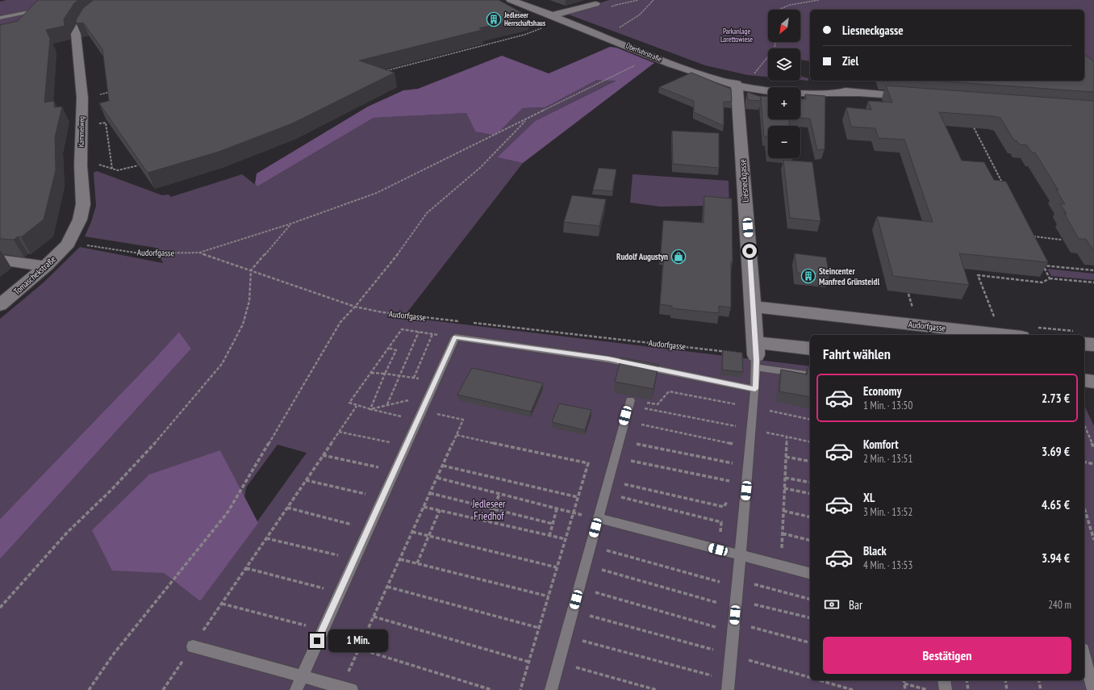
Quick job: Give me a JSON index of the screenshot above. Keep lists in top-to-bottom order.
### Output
{
  "streets": {
    "street": [
      "Überfuhrstraße",
      "Kammelweg",
      "Liesneckgasse",
      "Audorfgasse",
      "Tomaschekstraße"
    ]
  },
  "crossings": [
    ["Überfuhrstraße", "Liesneckgasse"],
    ["Kammelweg", "Audorfgasse"],
    ["Kammelweg", "Tomaschekstraße"],
    ["Liesneckgasse", "Audorfgasse"],
    ["Audorfgasse", "Tomaschekstraße"]
  ],
  "parks": ["Parkanlage Lorettowiese", "Jedleseer Friedhof"],
  "places": {
    "building": ["Jedleseer Herrschaftshaus", "Steincenter Manfred Grünsteidl"],
    "shop": ["Rudolf Augustyn"]
  },
  "north": "bottom left",
  "page": {
    "map_buttons": ["+", "−"],
    "banner": ["Liesneckgasse", "Ziel"],
    "heading": "Fahrt wählen",
    "list": [
      {
        "name": "Economy",
        "note": "1 Min. · 13:50",
        "value": "2.73 €"
      },
      {
        "name": "Komfort",
        "note": "2 Min. · 13:51",
        "value": "3.69 €"
      },
      {
        "name": "XL",
        "note": "3 Min. · 13:52",
        "value": "4.65 €"
      },
      {
        "name": "Black",
        "note": "4 Min. · 13:53",
        "value": "3.94 €"
      }
    ],
    "pay": ["Bar", "240 m"],
    "bubble": "1 Min.",
    "buttons": "Bestätigen"
  }
}
